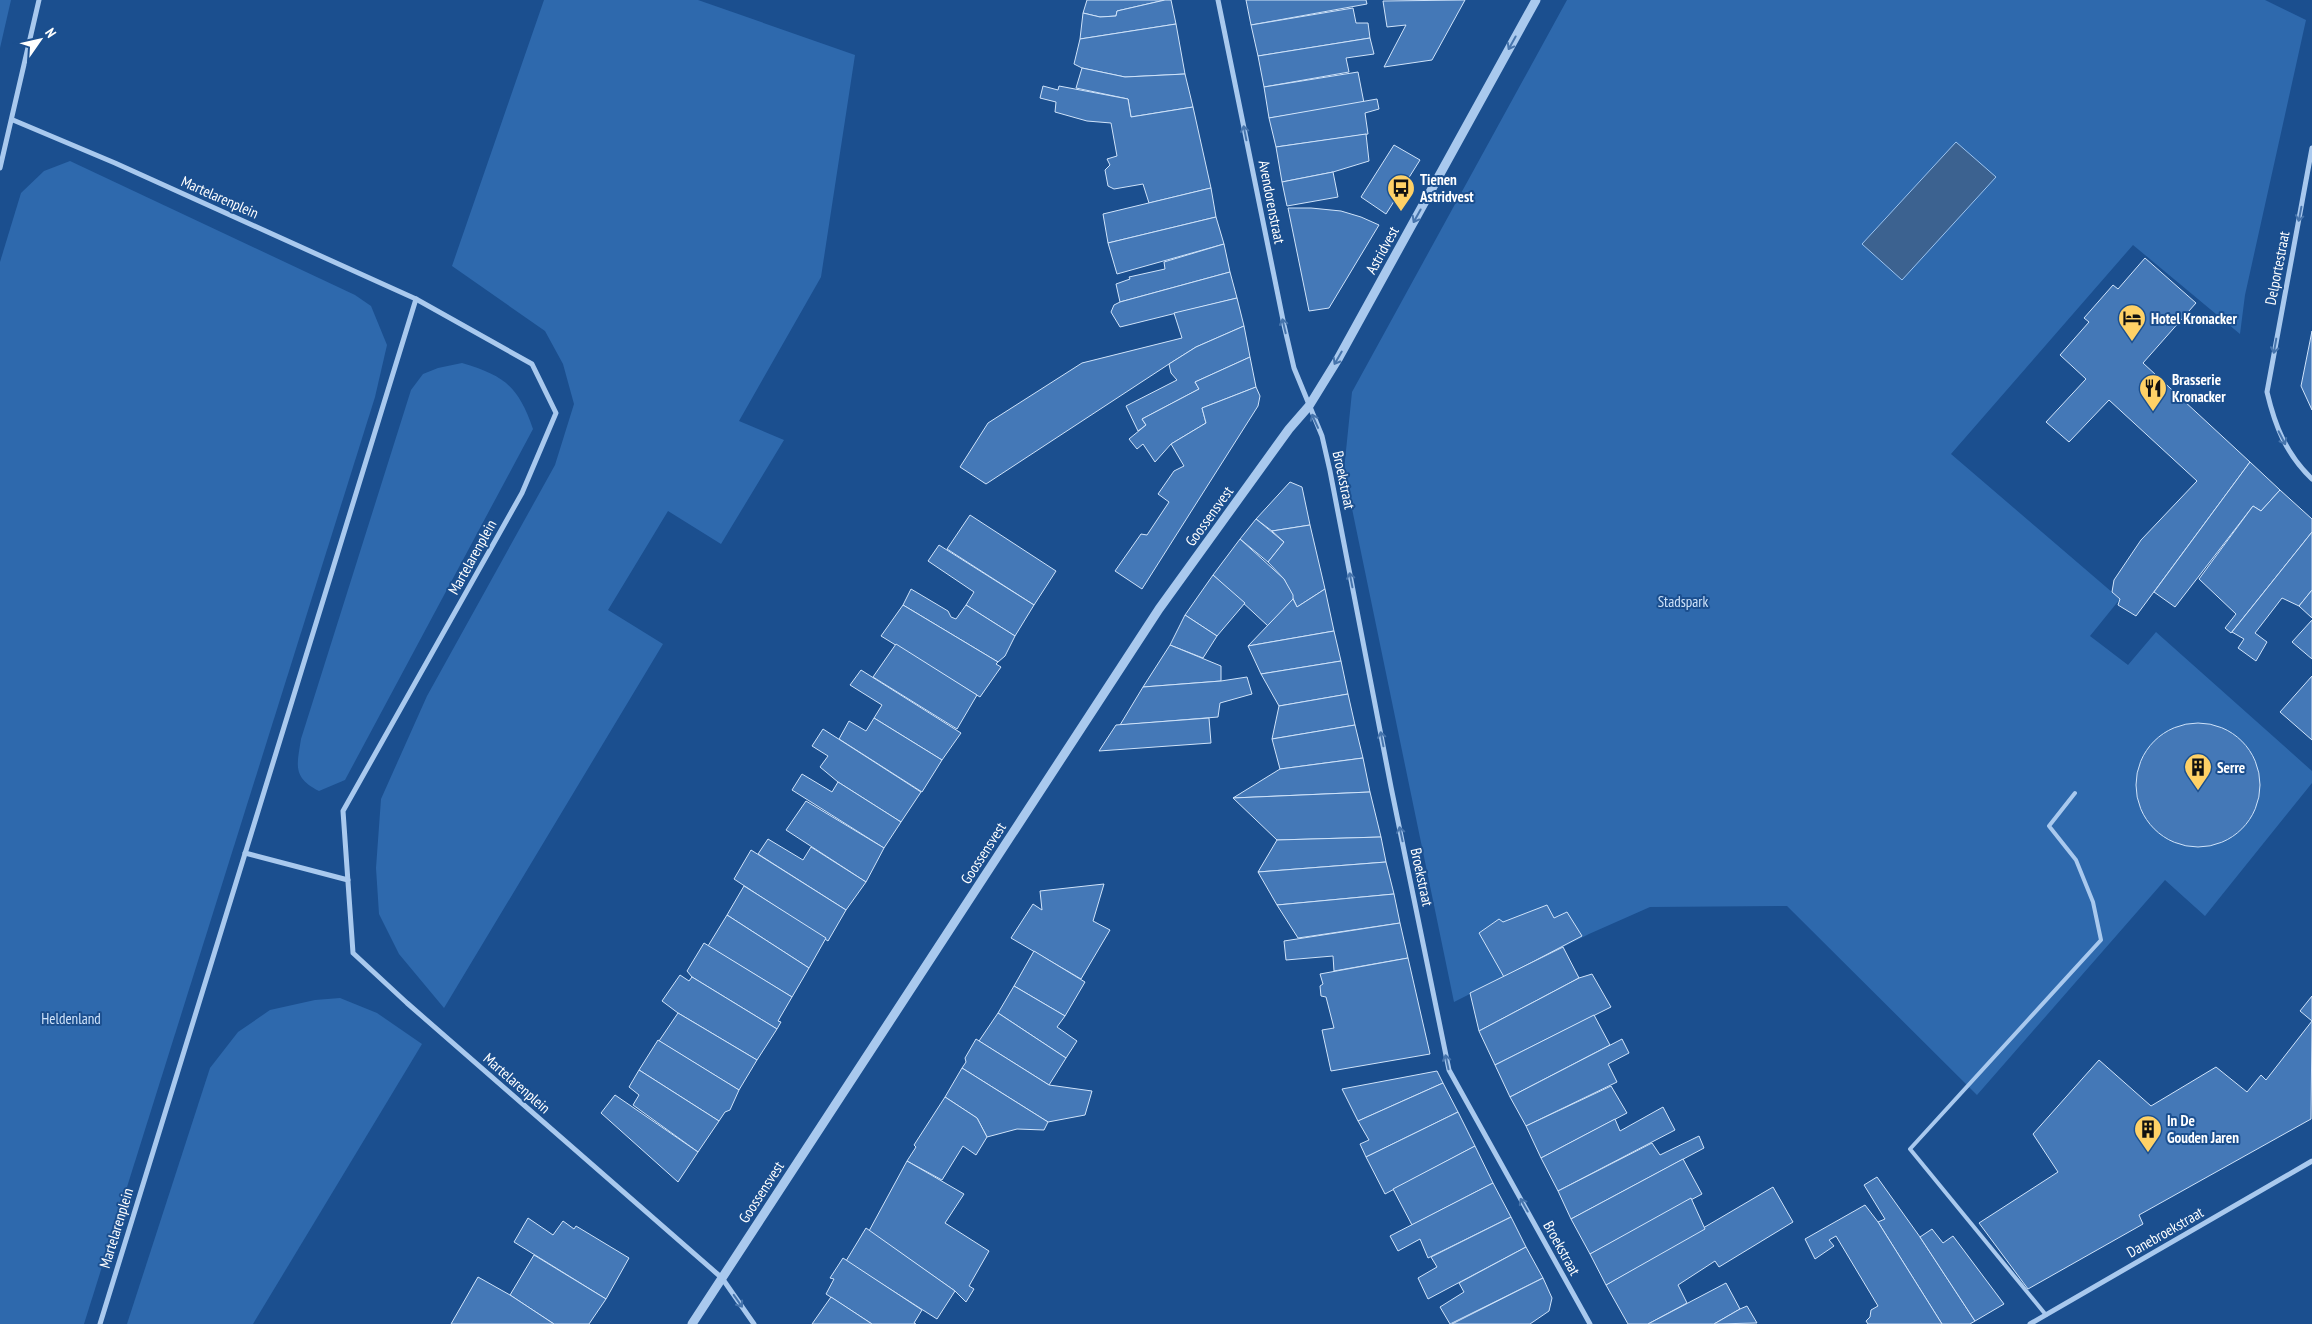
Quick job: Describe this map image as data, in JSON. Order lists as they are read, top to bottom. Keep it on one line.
{"streets":{"street":["Martelarenplein","Avendorenstraat","Astridvest","Delportestraat","Broekstraat","Goossensvest","Danebroekstraat"]},"crossings":[["Martelarenplein","Goossensvest"],["Avendorenstraat","Astridvest"],["Avendorenstraat","Broekstraat"],["Avendorenstraat","Goossensvest"],["Astridvest","Broekstraat"],["Astridvest","Goossensvest"],["Broekstraat","Goossensvest"]],"one_way":["Avendorenstraat","Astridvest","Delportestraat","Broekstraat"],"parks":["Stadspark","Heldenland"],"places":{"bus stop":["Tienen Astridvest"],"hotel":["Hotel Kronacker"],"restaurant":["Brasserie Kronacker"],"building":["Serre","In De Gouden Jaren"]},"north":"top right"}
